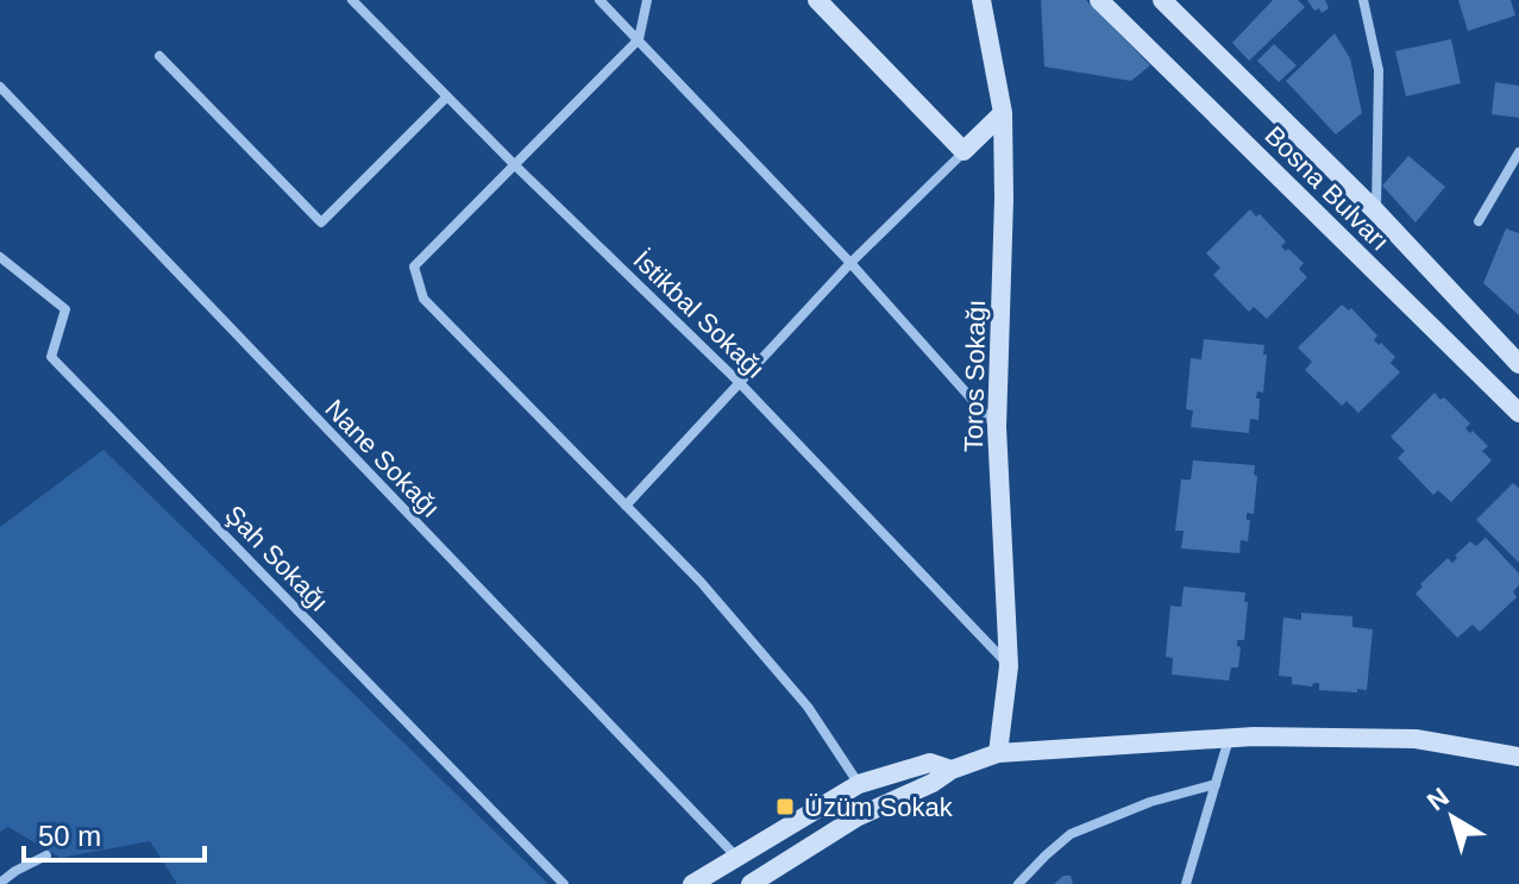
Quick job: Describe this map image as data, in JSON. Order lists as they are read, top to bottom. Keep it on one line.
{"streets":{"main road":["Bosna Bulvarı","Toros Sokağı"],"street":["İstikbal Sokağı","Nane Sokağı","Şah Sokağı"]},"crossings":[["İstikbal Sokağı","Toros Sokağı"]],"places":{"transit":["Üzüm Sokak"]},"scale_bar":"50 m","north":"top left"}
